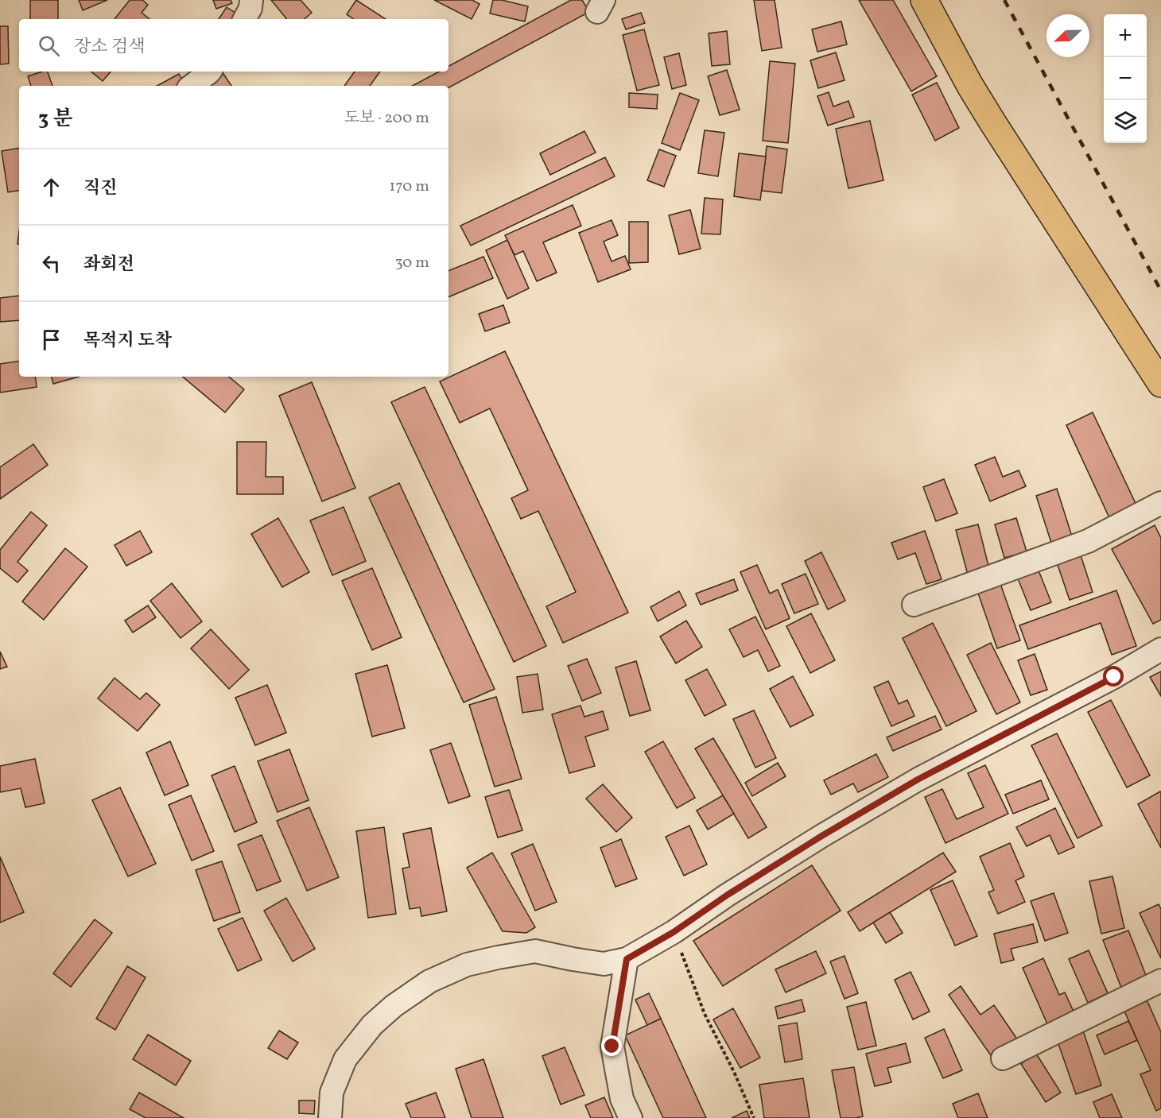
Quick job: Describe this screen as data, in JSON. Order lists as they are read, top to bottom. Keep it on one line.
{"north":"bottom left","page":{"map_buttons":["+","−"],"search":"장소 검색","heading":["3 분","도보 · 200 m"],"list":[["직진","170 m"],["좌회전","30 m"],"목적지 도착"]}}
